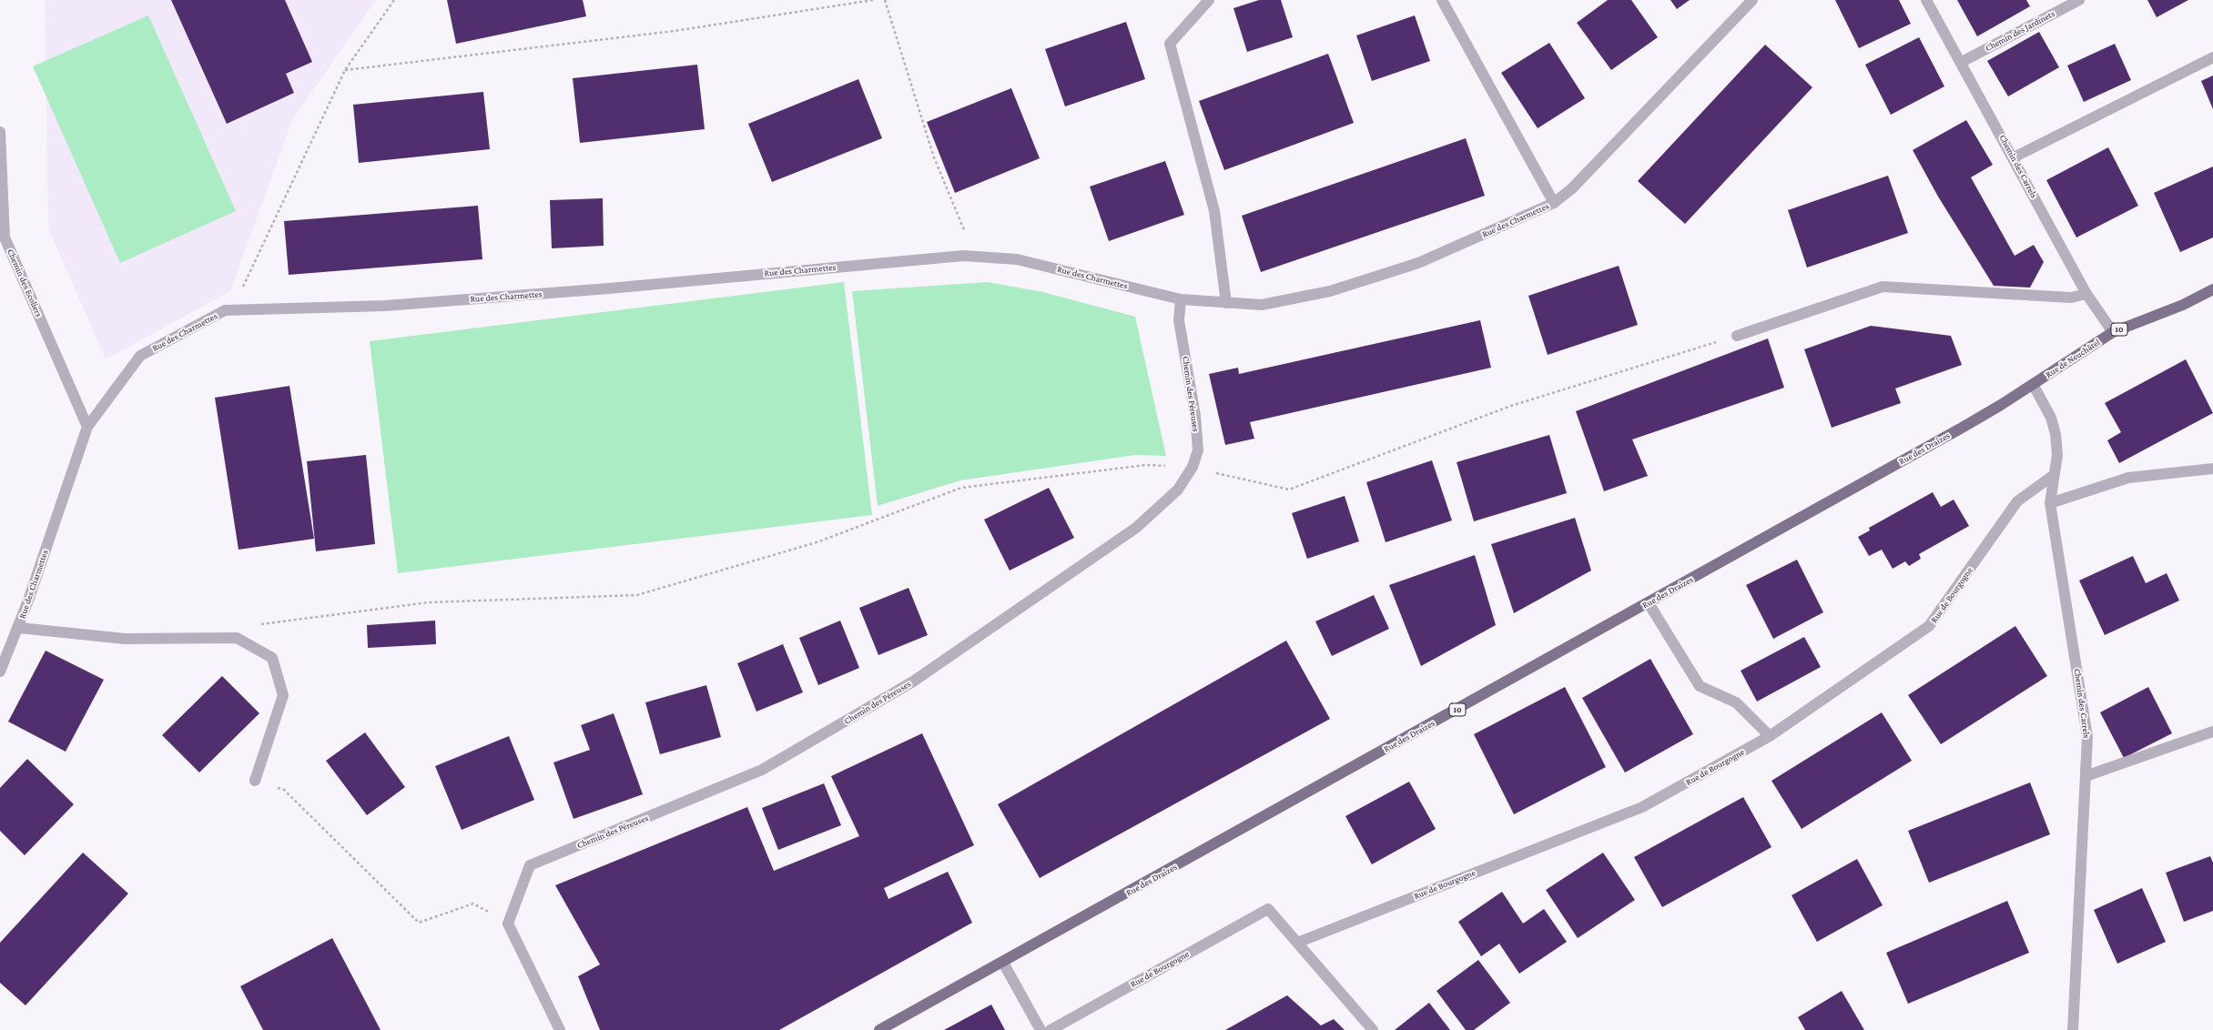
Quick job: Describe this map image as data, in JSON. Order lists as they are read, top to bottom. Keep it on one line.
{"streets":{"main road":["10","Rue de Neuchâtel","Rue des Draizes"],"street":["Chemin des Jardinets","Chemin des Carrels","Rue des Charmettes","Chemin des Ecoliers","Chemin des Péreuses","Rue de Bourgogne"]},"crossings":[["Chemin des Jardinets","Chemin des Carrels"],["Chemin des Carrels","Rue de Neuchâtel"],["Chemin des Carrels","Rue des Draizes"],["Chemin des Carrels","Rue de Bourgogne"],["Rue des Charmettes","Chemin des Ecoliers"],["Rue des Charmettes","Chemin des Péreuses"],["Rue de Neuchâtel","Rue des Draizes"]]}
